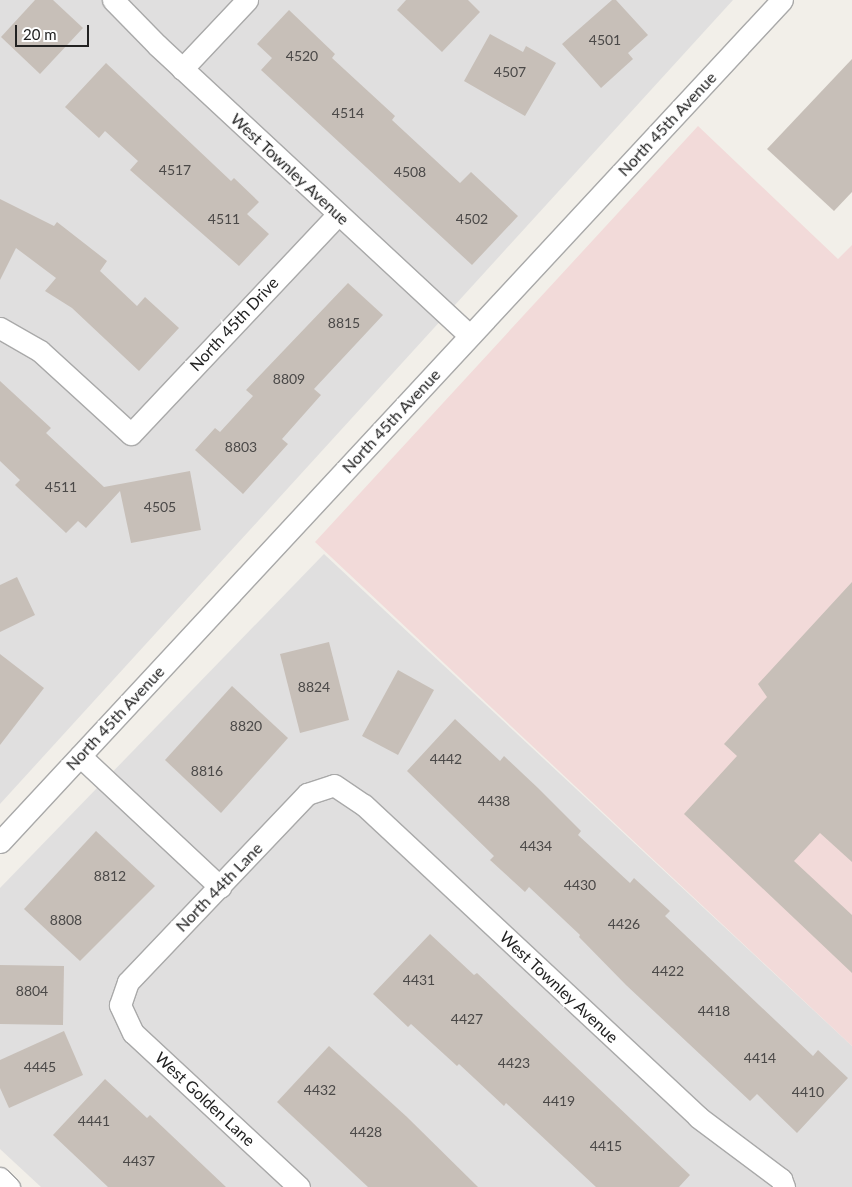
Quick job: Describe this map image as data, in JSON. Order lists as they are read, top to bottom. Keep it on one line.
{"streets":{"street":["North 45th Avenue","West Townley Avenue","North 45th Drive","North 44th Lane","West Golden Lane"]},"crossings":[["North 45th Avenue","West Townley Avenue"],["West Townley Avenue","North 45th Drive"],["West Townley Avenue","North 44th Lane"],["North 44th Lane","West Golden Lane"]],"house_numbers":["4501","4520","4507","4514","4517","4508","4511","4502","8815","8809","8803","4511","4505","8824","8820","4442","8816","4438","4434","8812","4430","8808","4426","4422","4431","8804","4418","4427","4414","4423","4445","4432","4410","4419","4441","4428","4415","4437"],"scale_bar":"20 m"}
